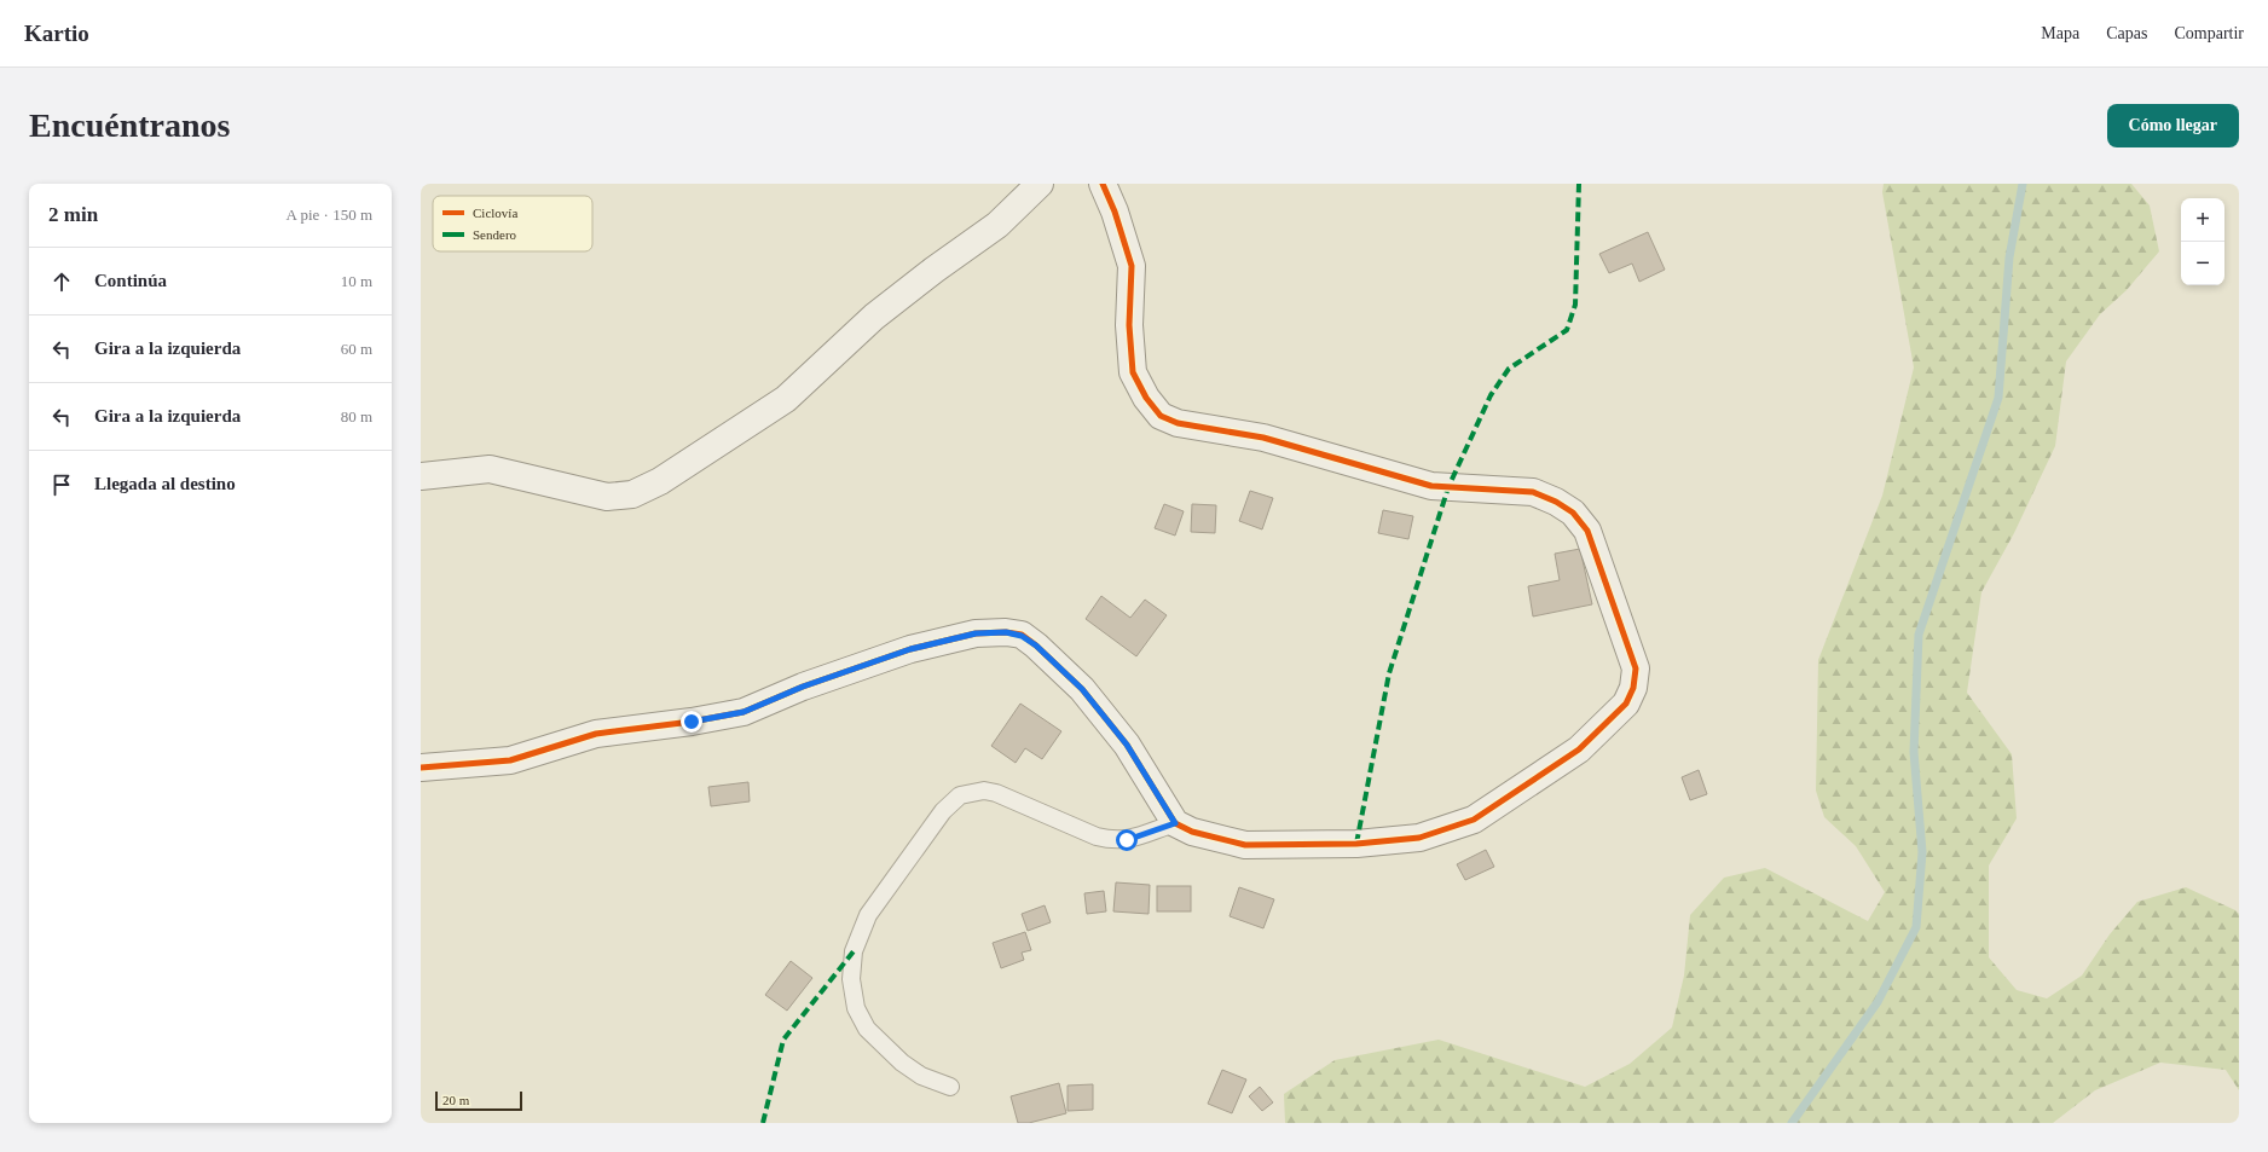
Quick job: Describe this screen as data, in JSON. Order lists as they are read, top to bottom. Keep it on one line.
{"legend":["Ciclovía","Sendero"],"scale_bar":"20 m","page":{"header":"Kartio","nav":["Mapa","Capas","Compartir"],"buttons":"Cómo llegar","title":"Encuéntranos","heading":["2 min","A pie · 150 m"],"map_buttons":["+","−"],"list":[["Continúa","10 m"],["Gira a la izquierda","60 m"],["Gira a la izquierda","80 m"],"Llegada al destino"],"scale":"20 m"}}
